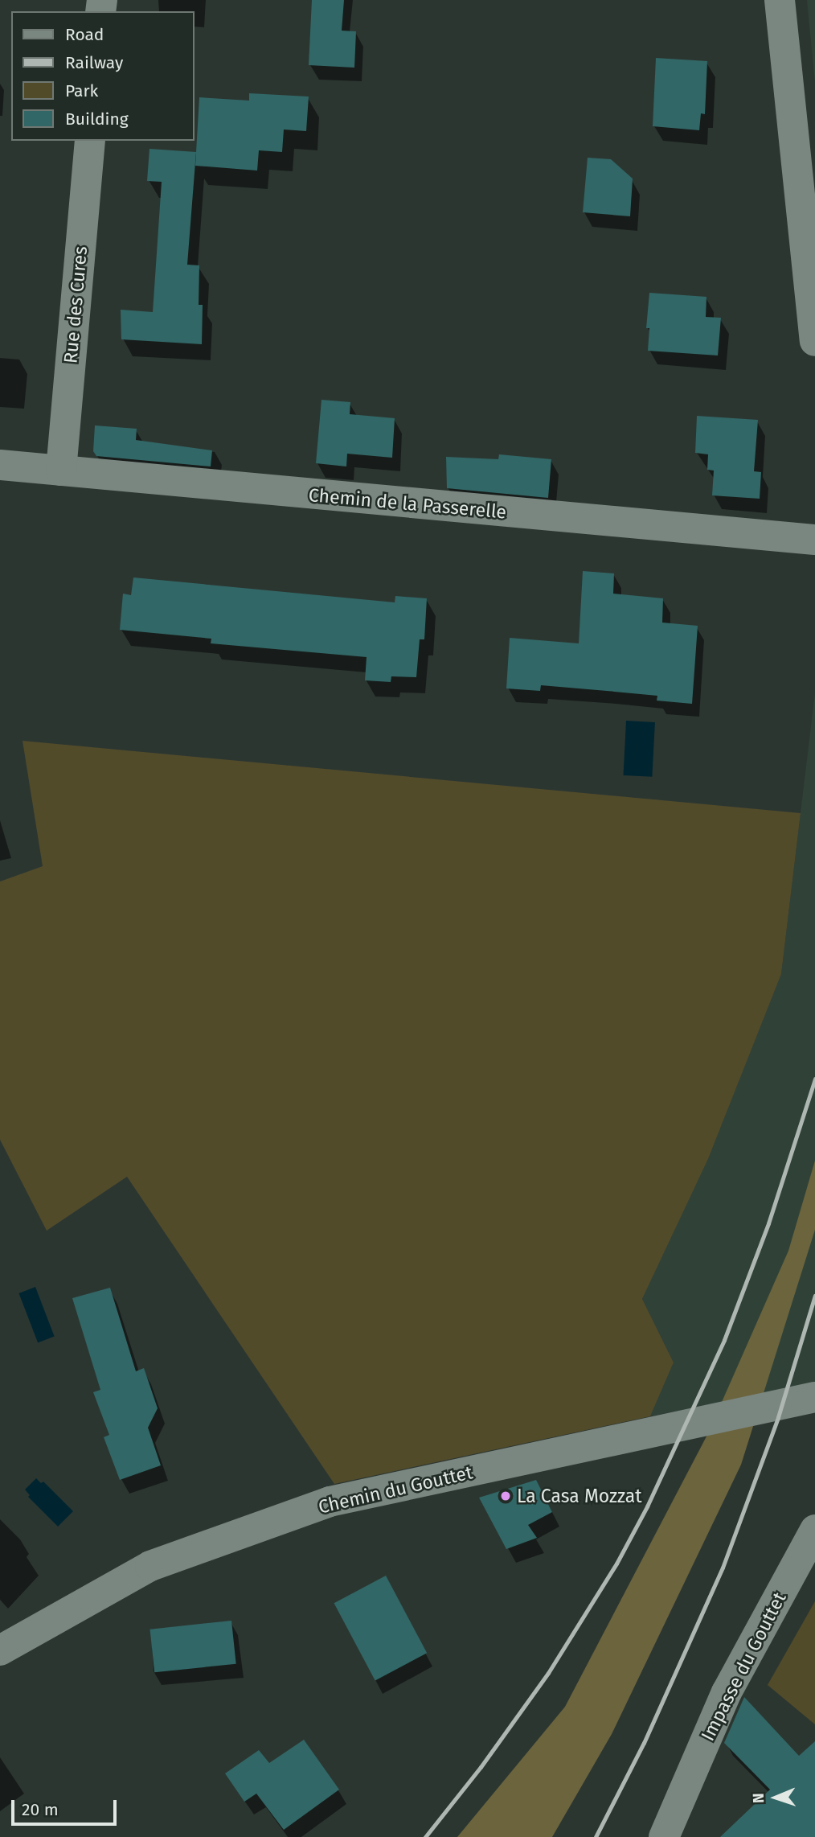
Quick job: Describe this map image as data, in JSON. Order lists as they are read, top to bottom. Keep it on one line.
{"streets":{"street":["Rue des Cures","Chemin de la Passerelle","Chemin du Gouttet","Impasse du Gouttet"]},"crossings":[["Rue des Cures","Chemin de la Passerelle"]],"places":["La Casa Mozzat"],"legend":["Road","Railway","Park","Building"],"scale_bar":"20 m","north":"left"}
